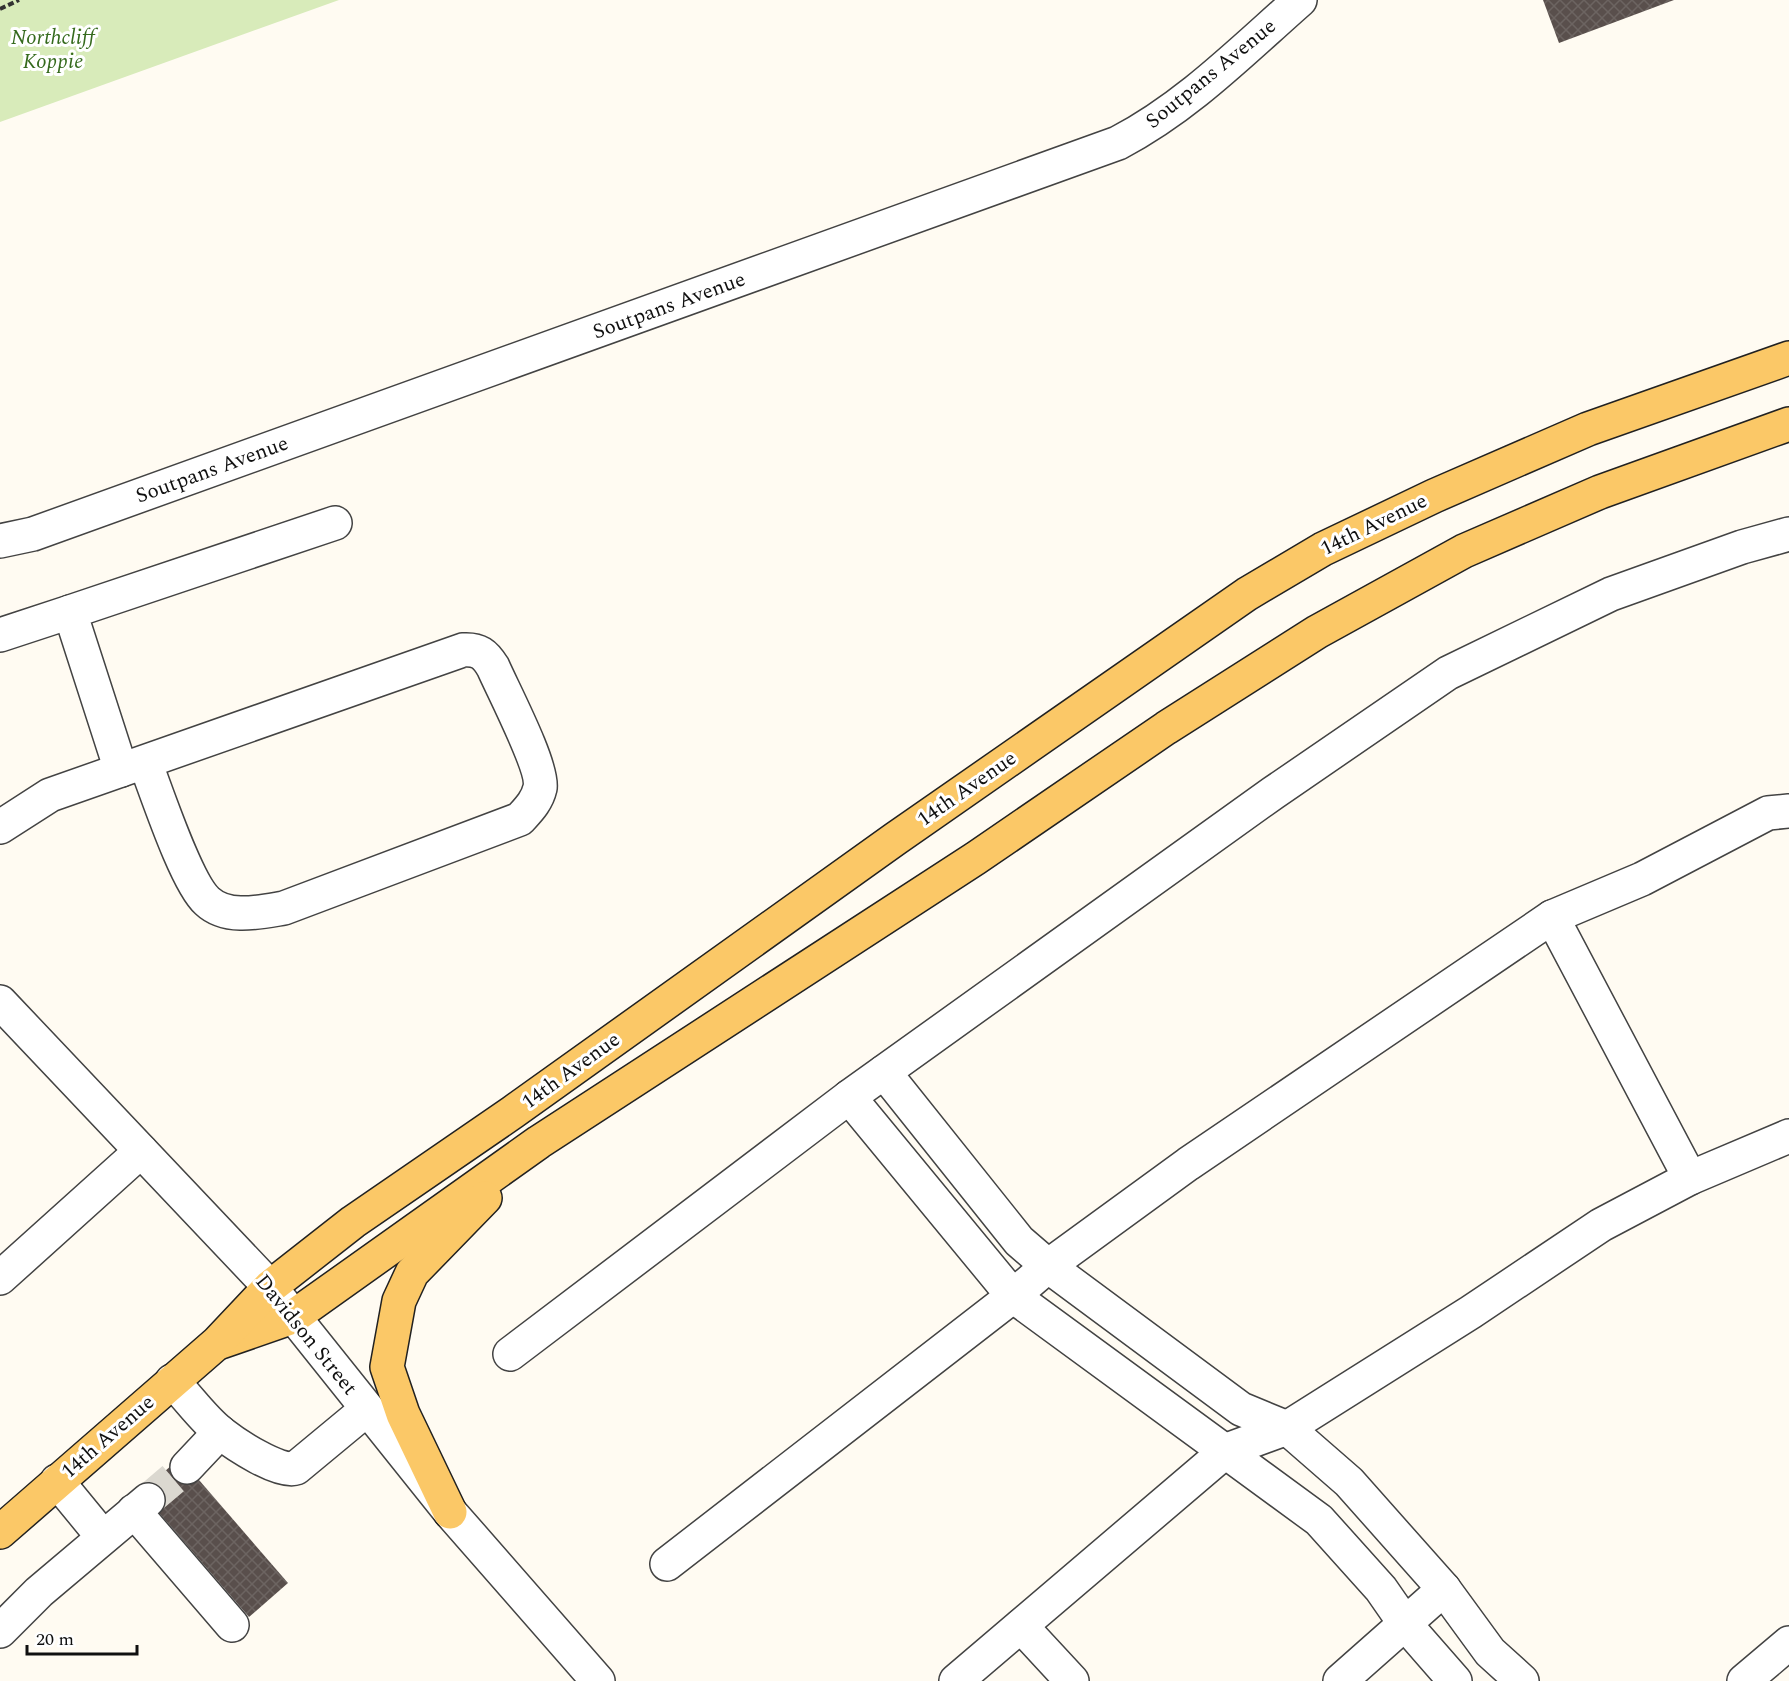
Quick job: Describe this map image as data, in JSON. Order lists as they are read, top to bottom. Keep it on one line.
{"streets":{"main road":["14th Avenue"],"street":["Soutpans Avenue","Davidson Street"]},"crossings":[["14th Avenue","Davidson Street"]],"parks":["Northcliff Koppie"],"scale_bar":"20 m"}
